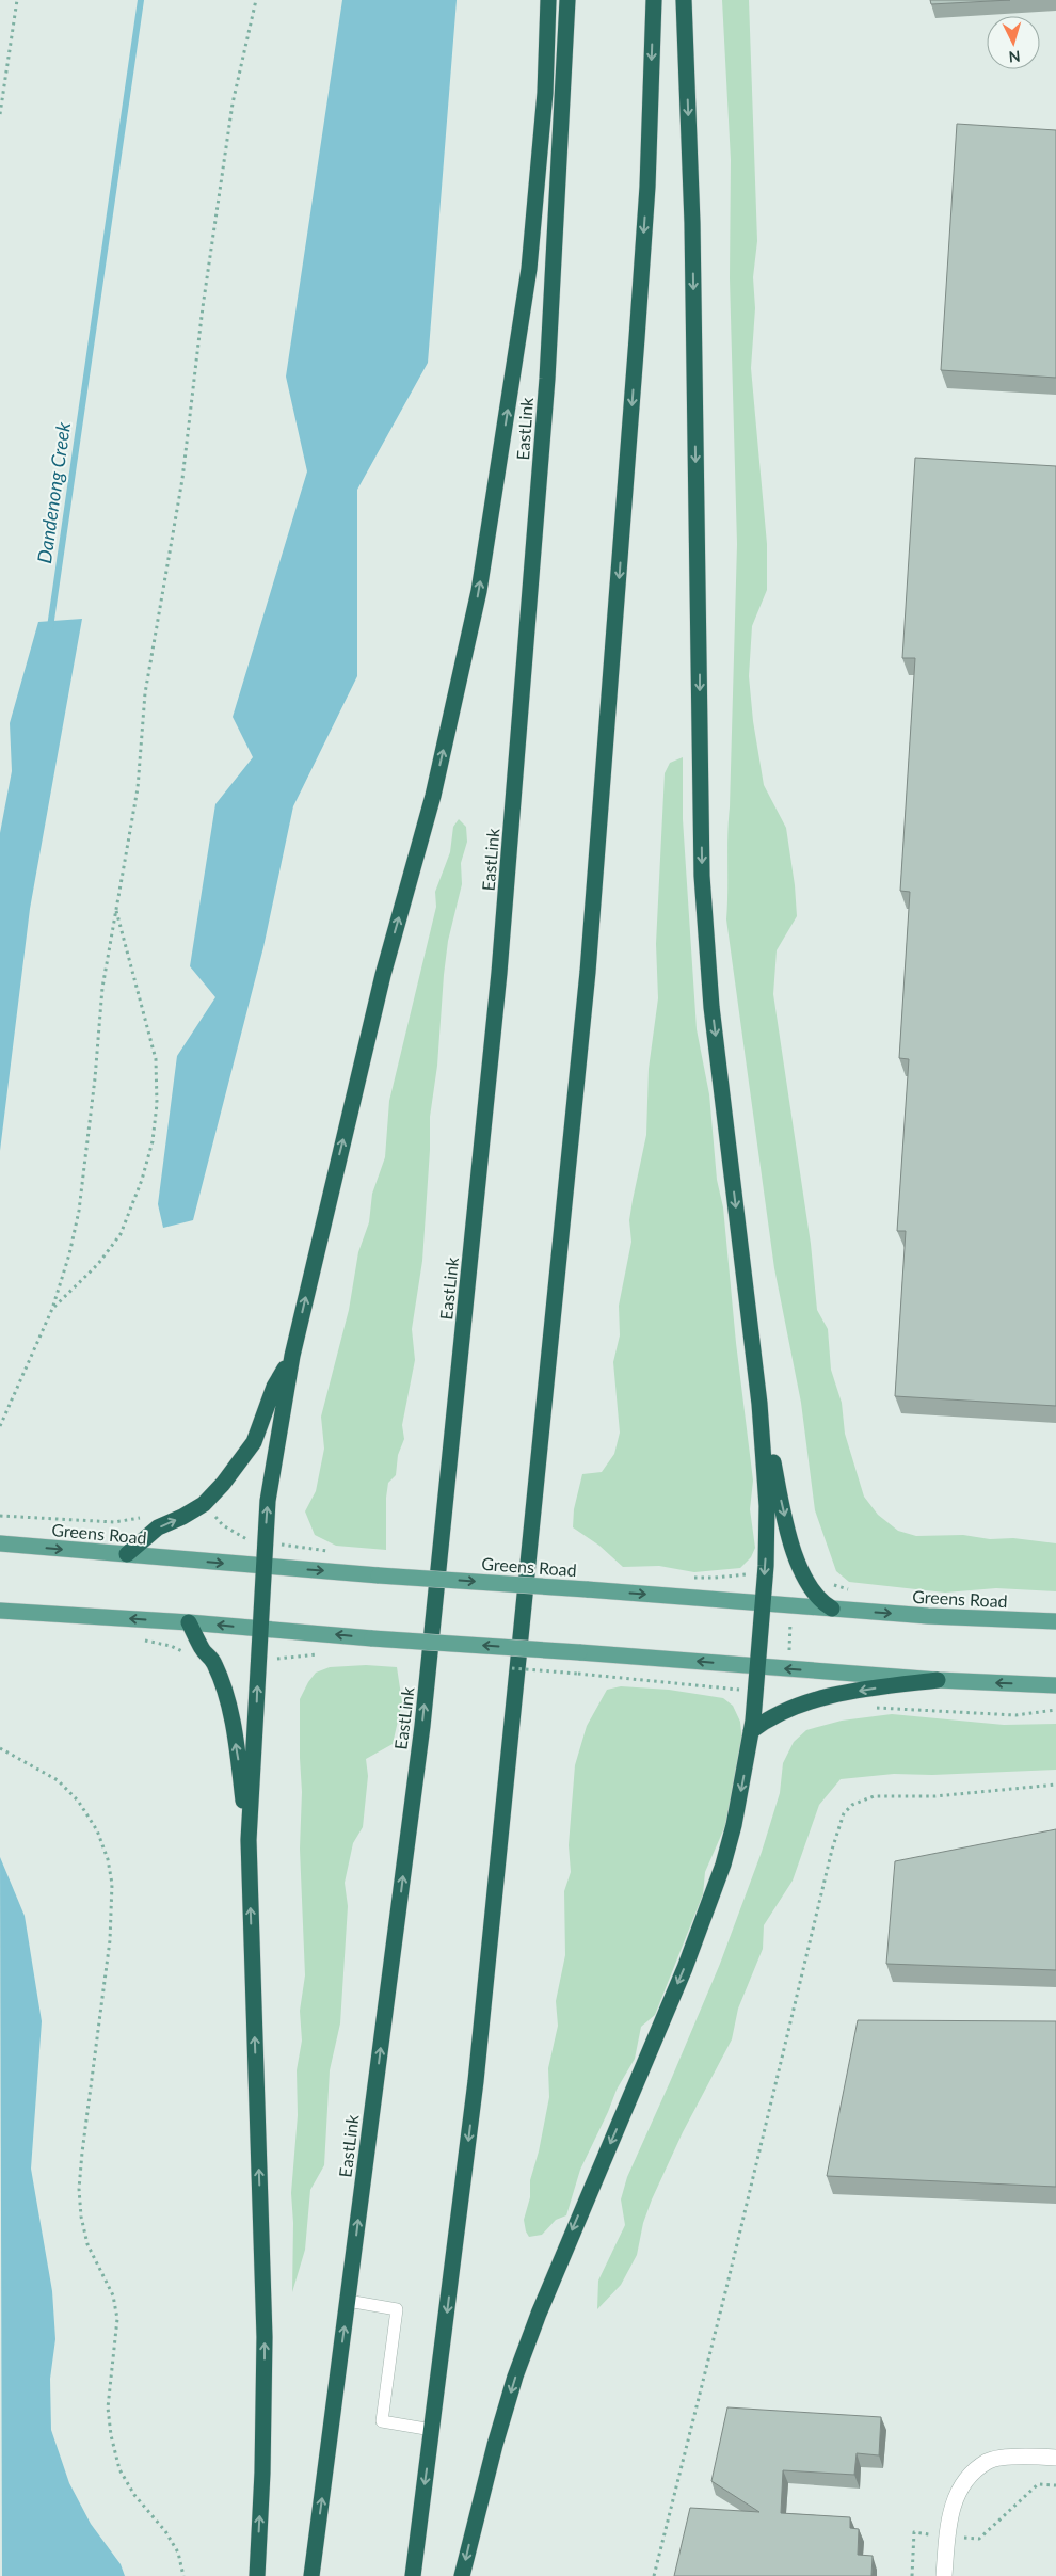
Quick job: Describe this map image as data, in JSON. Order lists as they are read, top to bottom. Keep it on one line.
{"streets":{"highway":["EastLink"],"main road":["Greens Road"]},"water":["Dandenong Creek"],"north":"bottom"}
